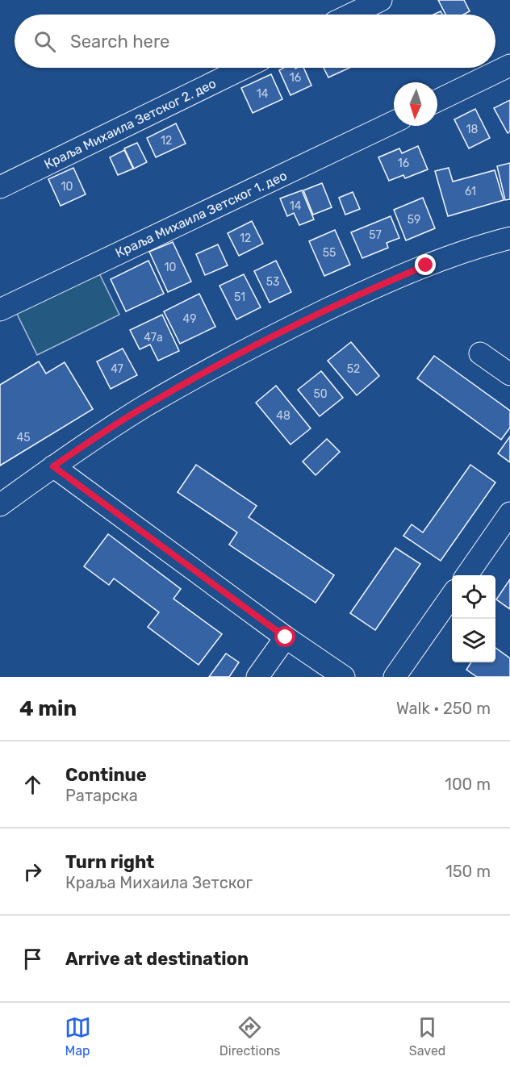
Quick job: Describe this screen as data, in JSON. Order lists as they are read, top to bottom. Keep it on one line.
{"streets":{"street":["Краља Михаила Зетског 2. део","Краља Михаила Зетског 1. део"]},"house_numbers":["16","14","18","12","16","10","61","14","59","57","12","55","10","53","51","49","47a","47","52","50","48","45"],"north":"bottom","page":{"search":"Search here","heading":["4 min","Walk · 250 m"],"list":[["Continue","Ратарска","100 m"],["Turn right","Краља Михаила Зетског","150 m"],"Arrive at destination"],"nav":["Map","Directions","Saved"]}}
